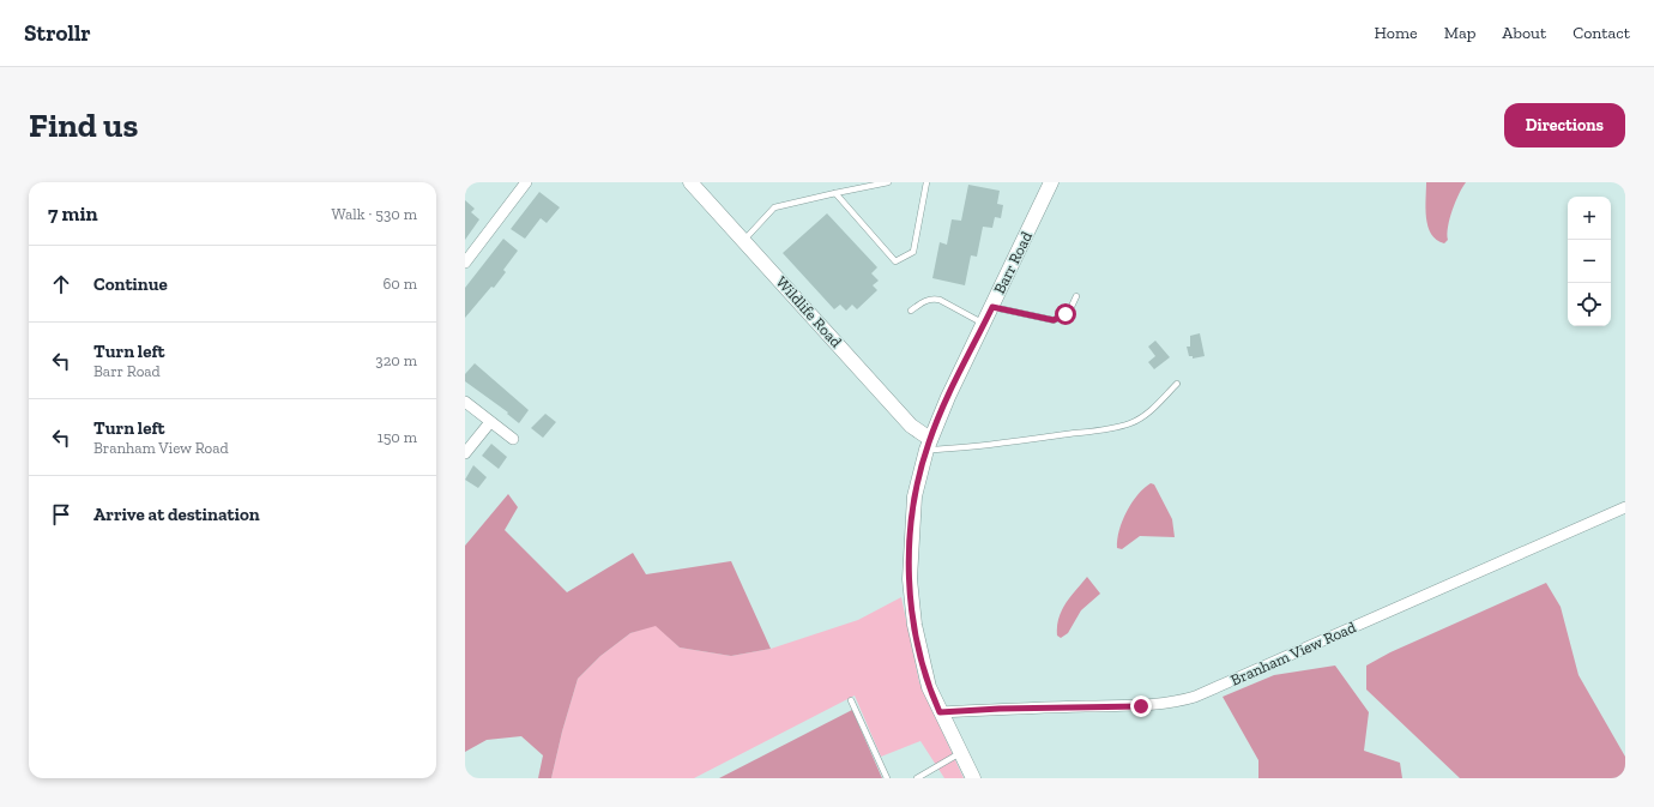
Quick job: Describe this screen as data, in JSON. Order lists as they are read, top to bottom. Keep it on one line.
{"streets":{"street":["Barr Road","Wildlife Road","Branham View Road"]},"crossings":[["Barr Road","Wildlife Road"],["Barr Road","Branham View Road"]],"page":{"header":"Strollr","nav":["Home","Map","About","Contact"],"buttons":"Directions","title":"Find us","heading":["7 min","Walk · 530 m"],"map_buttons":["+","−"],"list":[["Continue","60 m"],["Turn left","Barr Road","320 m"],["Turn left","Branham View Road","150 m"],"Arrive at destination"]}}
